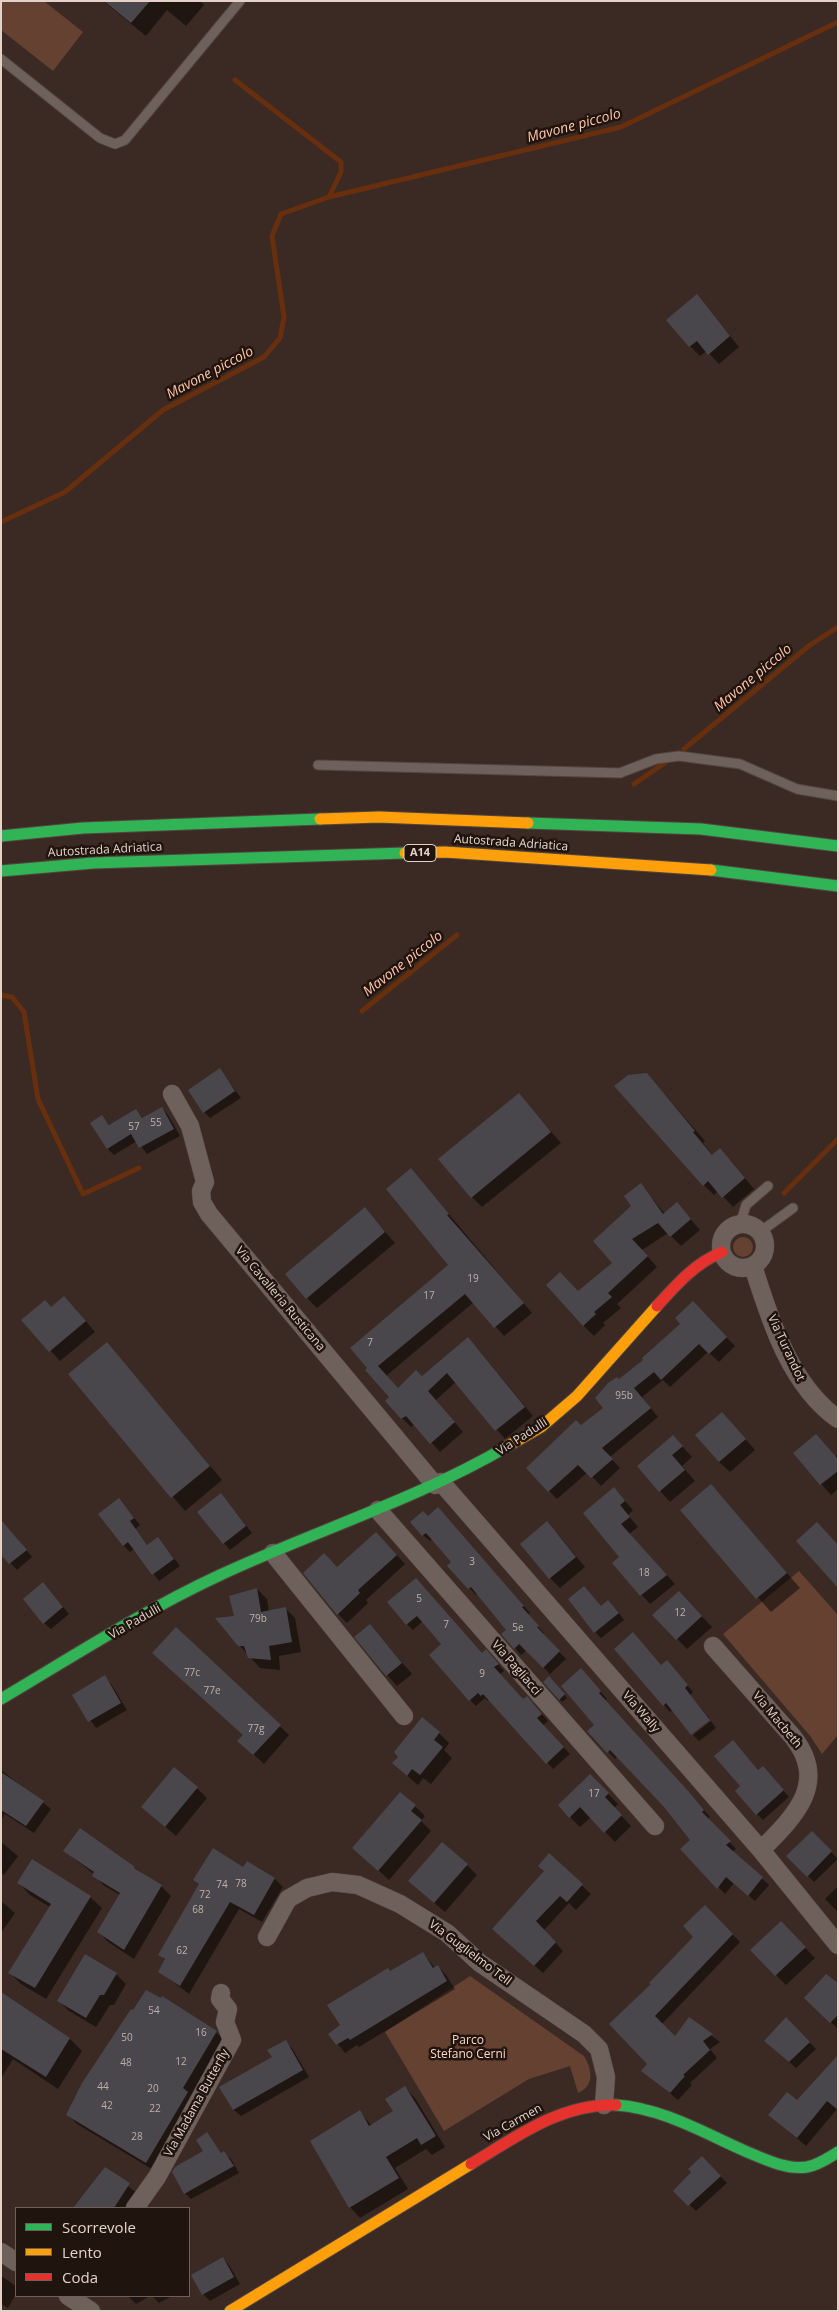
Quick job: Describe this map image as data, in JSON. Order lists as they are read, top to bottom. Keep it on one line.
{"streets":{"main road":["Autostrada Adriatica","A14","Via Padulli","Via Carmen"],"street":["Via Cavalleria Rusticana","Via Turandot","Via Pagliacci","Via Wally","Via Macbeth","Via Guglielmo Tell","Via Madama Butterfly"]},"crossings":[["Via Cavalleria Rusticana","Via Padulli"],["Via Cavalleria Rusticana","Via Wally"],["Via Turandot","Via Padulli"],["Via Padulli","Via Pagliacci"],["Via Padulli","Via Wally"],["Via Wally","Via Macbeth"],["Via Guglielmo Tell","Via Carmen"]],"water":["Mavone piccolo"],"parks":["Parco Stefano Cerni"],"house_numbers":["55","57","19","17","7","95b","3","18","5","12","79b","7","5e","77c","9","77e","77g","17","78","74","72","68","62","54","16","50","12","48","44","20","42","22","28"],"legend":["Scorrevole","Lento","Coda"]}
